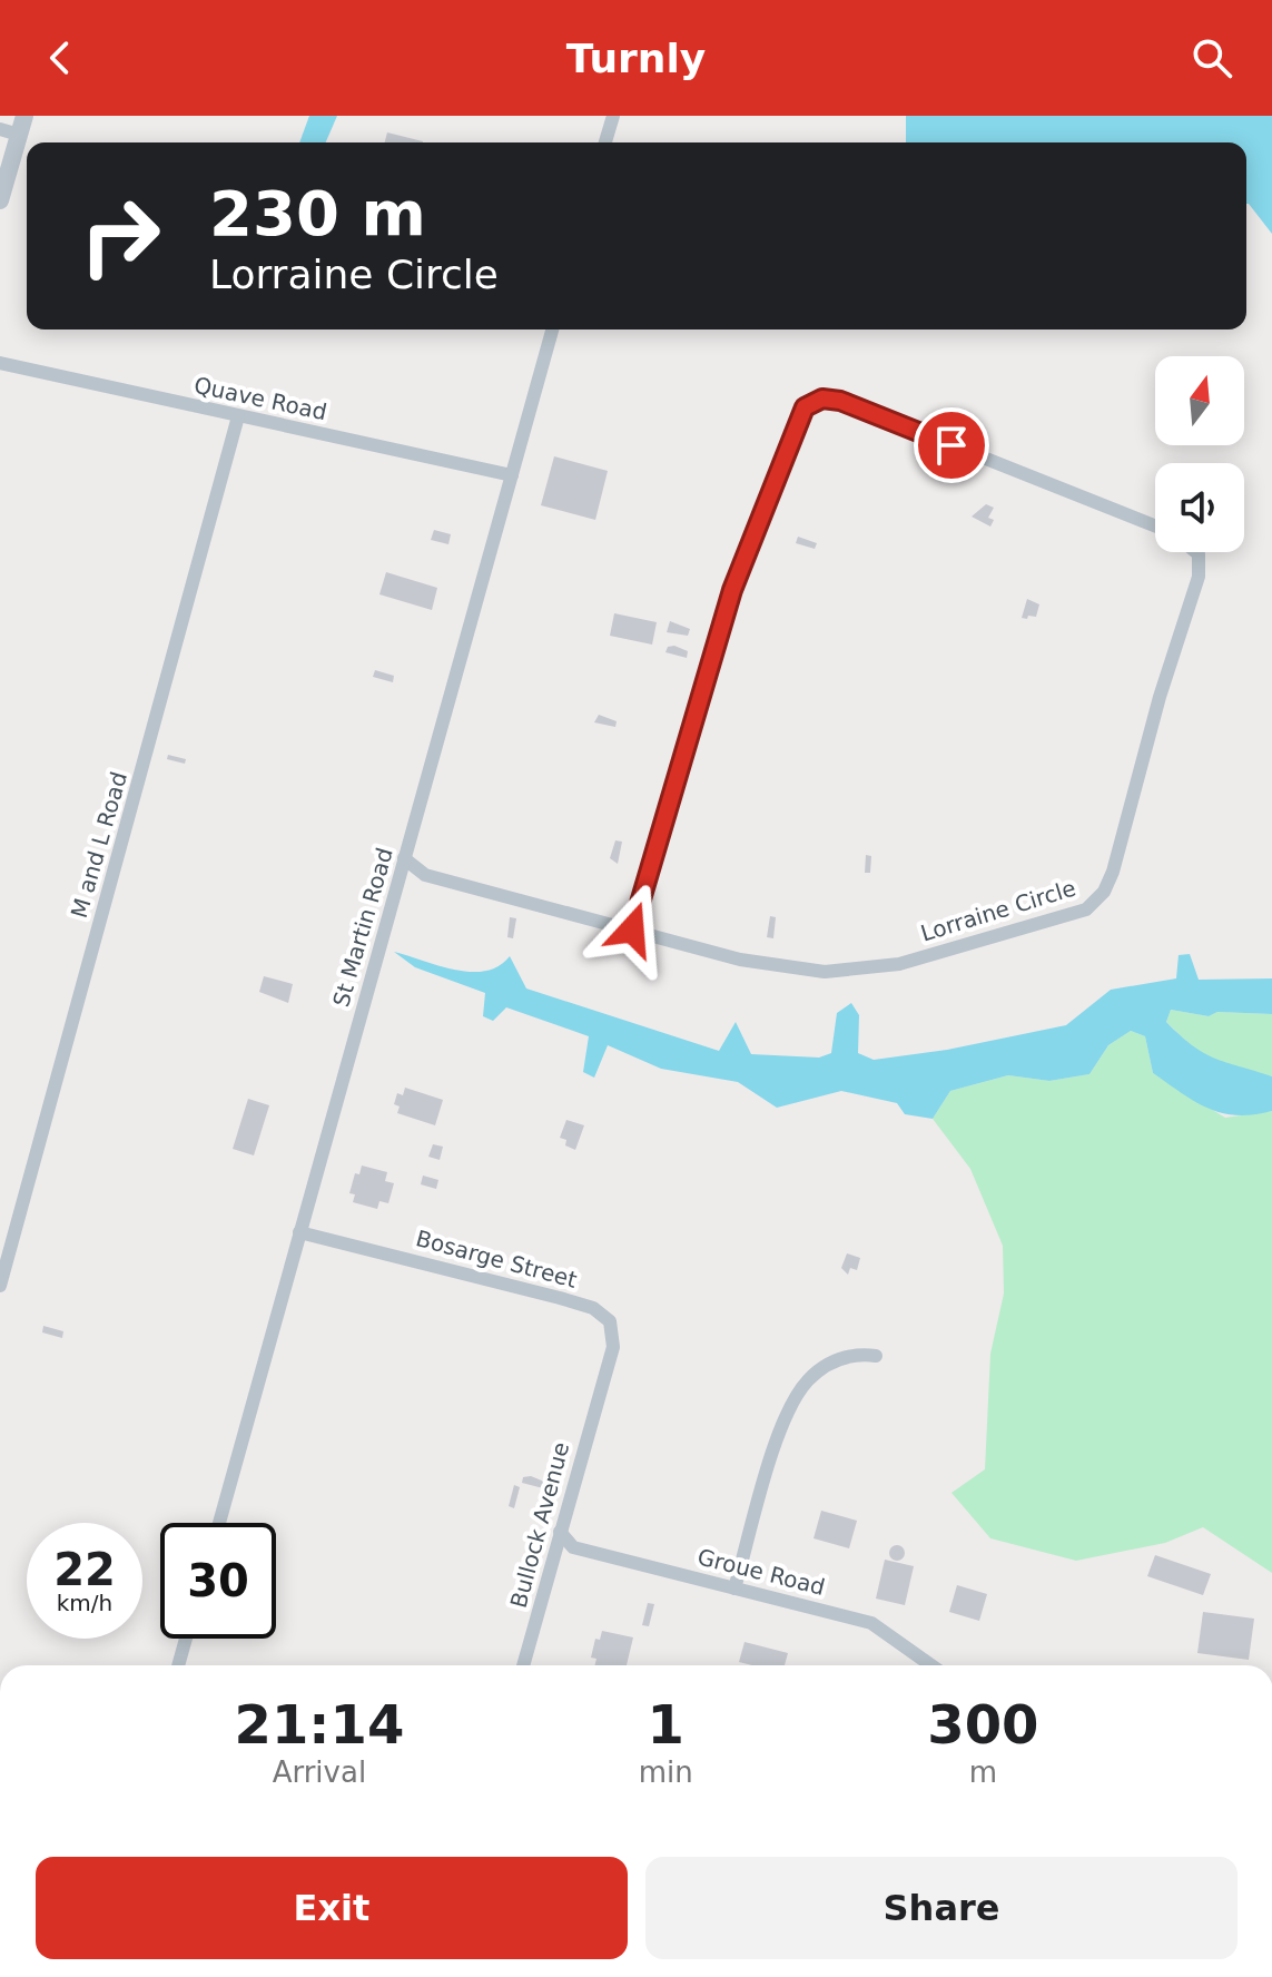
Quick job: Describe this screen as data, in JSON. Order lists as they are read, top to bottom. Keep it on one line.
{"streets":{"street":["Quave Road","M and L Road","Lorraine Circle","St Martin Road","Bosarge Street","Bullock Avenue","Groue Road"]},"crossings":[["Quave Road","M and L Road"],["Quave Road","St Martin Road"],["Lorraine Circle","St Martin Road"],["St Martin Road","Bosarge Street"],["Bosarge Street","Bullock Avenue"],["Bullock Avenue","Groue Road"]],"north":"top","page":{"header":"Turnly","turn":["230 m","Lorraine Circle"],"speed":"22 km/h","limit":"30","eta":["21:14","Arrival","1","min","300","m"],"buttons":["Exit","Share"]}}
